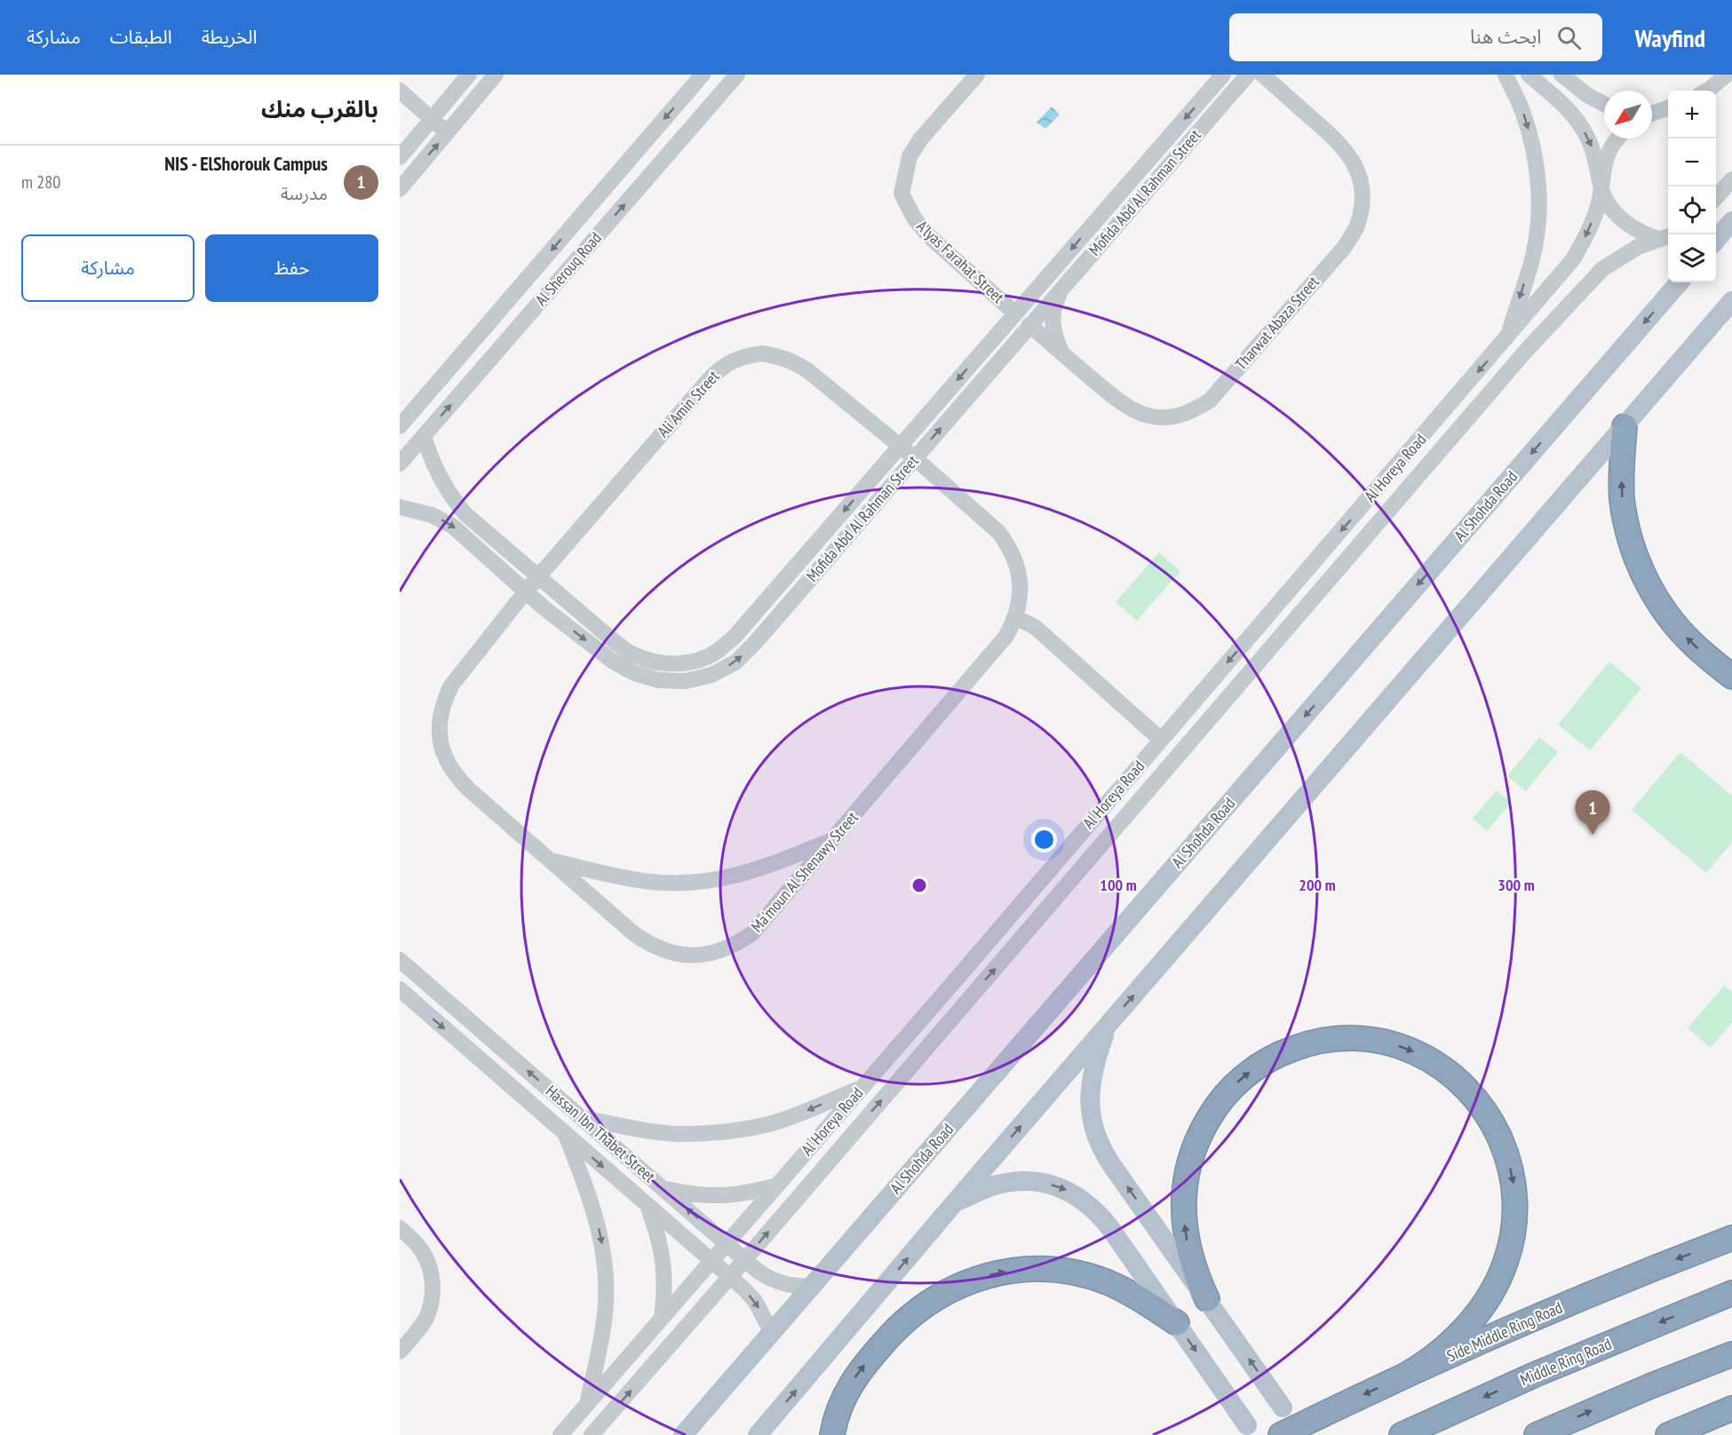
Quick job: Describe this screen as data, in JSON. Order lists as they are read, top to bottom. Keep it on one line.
{"streets":{"highway":["Side Middle Ring Road","Middle Ring Road"],"main road":["Al Shohda Road"],"street":["Mofida Abd Al Rahman Street","A'lyas Farahat Street","Al Sherouq Road","Tharwat Abaza Street","Ali Amin Street","Al Horeya Road","Ma'moun Al Shenawy Street","Hassan Ibn Thabet Street"]},"crossings":[["Mofida Abd Al Rahman Street","A'lyas Farahat Street"],["Mofida Abd Al Rahman Street","Al Sherouq Road"],["Mofida Abd Al Rahman Street","Tharwat Abaza Street"],["Mofida Abd Al Rahman Street","Ali Amin Street"],["Mofida Abd Al Rahman Street","Ma'moun Al Shenawy Street"],["Ali Amin Street","Ma'moun Al Shenawy Street"],["Al Horeya Road","Hassan Ibn Thabet Street"],["Al Shohda Road","Hassan Ibn Thabet Street"]],"north":"bottom left","page":{"header":"Wayfind","search":"ابحث هنا","nav":["الخريطة","الطبقات","مشاركة"],"heading":"بالقرب منك","map_buttons":["+","−"],"list":[{"mark":"1","name":"NIS - ElShorouk Campus","note":"مدرسة","value":"280 m"}],"buttons":["حفظ","مشاركة"],"pins":"1"},"rings":["100 m","200 m","300 m"]}
